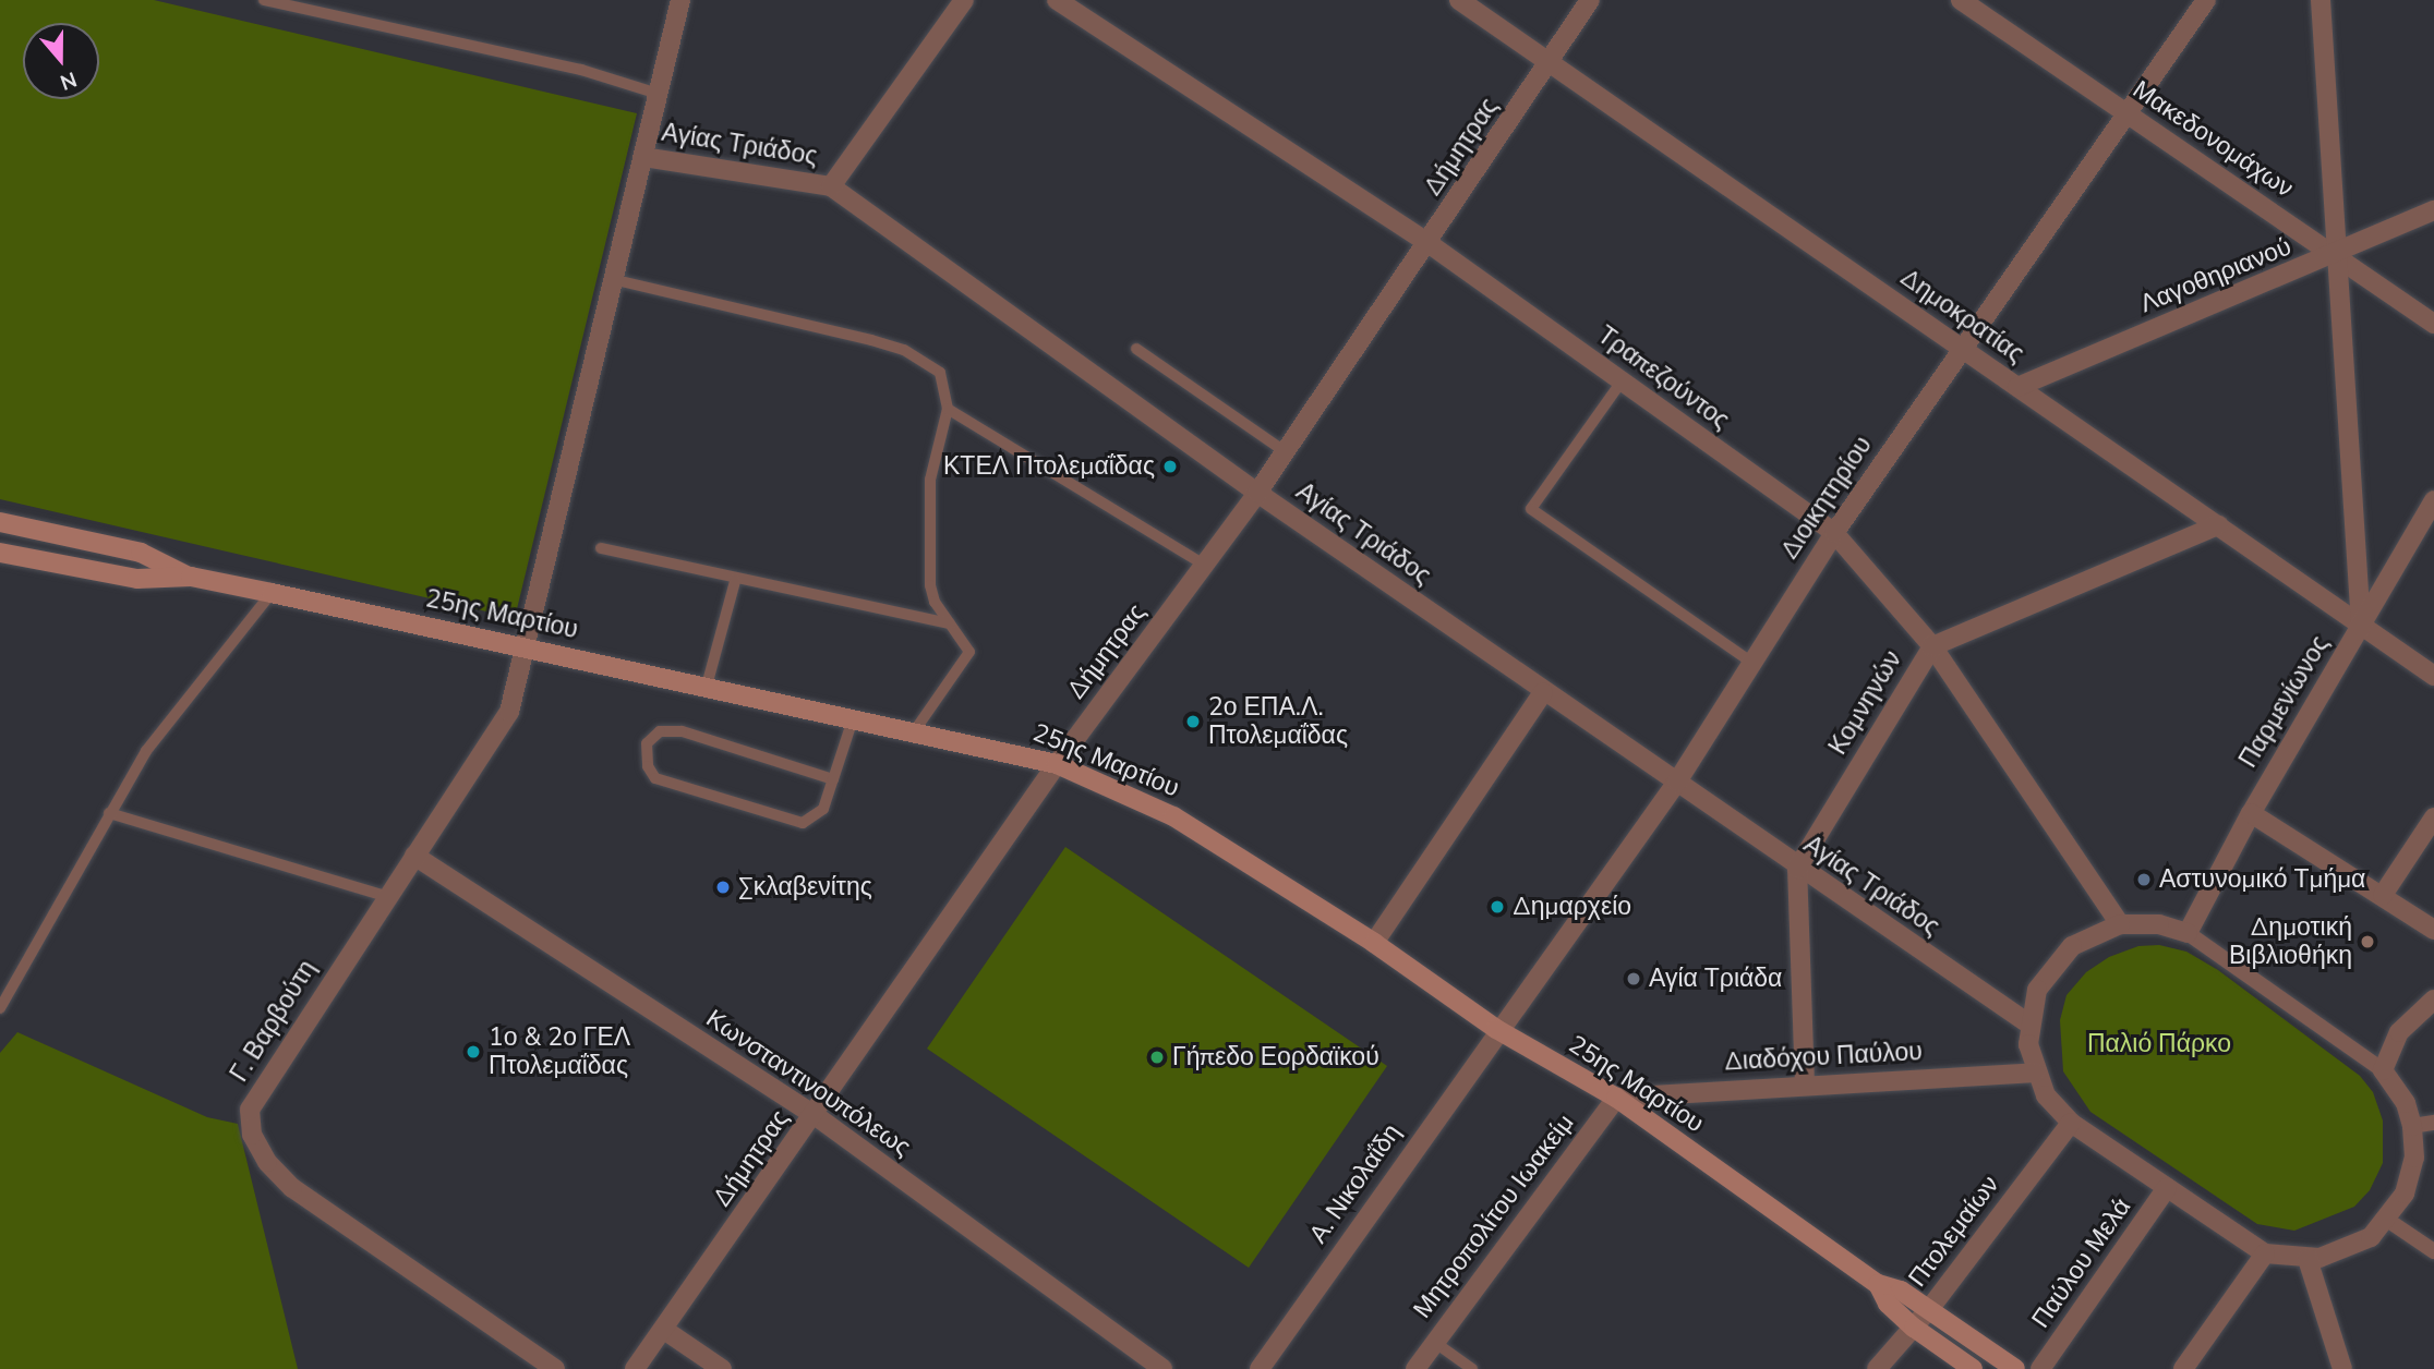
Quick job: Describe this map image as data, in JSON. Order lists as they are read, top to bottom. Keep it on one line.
{"streets":{"main road":["25ης Μαρτίου"],"street":["Μακεδονομάχων","Αγίας Τριάδος","Δήμητρας","Λαγοθηριανού","Δημοκρατίας","Τραπεζούντος","Διοικητηρίου","Παρμενίωνος","Κομνηνών","Γ. Βαρβούτη","Διαδόχου Παύλου","Κωνσταντινουπόλεως","Α. Νικολαΐδη","Μητροπολίτου Ιωακείμ","Πτολεμαίων","Παύλου Μελά"]},"crossings":[["Μακεδονομάχων","Λαγοθηριανού"],["Μακεδονομάχων","Διοικητηρίου"],["Αγίας Τριάδος","Δήμητρας"],["Αγίας Τριάδος","Διοικητηρίου"],["Αγίας Τριάδος","Κομνηνών"],["Αγίας Τριάδος","Γ. Βαρβούτη"],["Δήμητρας","Δημοκρατίας"],["Δήμητρας","Τραπεζούντος"],["Δήμητρας","25ης Μαρτίου"],["Δήμητρας","Κωνσταντινουπόλεως"],["Λαγοθηριανού","Δημοκρατίας"],["Δημοκρατίας","Διοικητηρίου"],["Δημοκρατίας","Παρμενίωνος"],["Δημοκρατίας","Κομνηνών"],["Τραπεζούντος","Διοικητηρίου"],["Τραπεζούντος","Κομνηνών"],["Διοικητηρίου","25ης Μαρτίου"],["Διοικητηρίου","Α. Νικολαΐδη"],["25ης Μαρτίου","Γ. Βαρβούτη"],["25ης Μαρτίου","Διαδόχου Παύλου"],["25ης Μαρτίου","Α. Νικολαΐδη"],["25ης Μαρτίου","Μητροπολίτου Ιωακείμ"],["25ης Μαρτίου","Πτολεμαίων"],["Γ. Βαρβούτη","Κωνσταντινουπόλεως"],["Διαδόχου Παύλου","Μητροπολίτου Ιωακείμ"]],"parks":["Παλιό Πάρκο"],"places":["ΚΤΕΛ Πτολεμαΐδας","2ο ΕΠΑ.Λ. Πτολεμαΐδας","Αστυνομικό Τμήμα","Σκλαβενίτης","Δημαρχείο","Δημοτική Βιβλιοθήκη","Αγία Τριάδα","1ο & 2ο ΓΕΛ Πτολεμαΐδας","Γήπεδο Εορδαϊκού"],"north":"bottom"}
